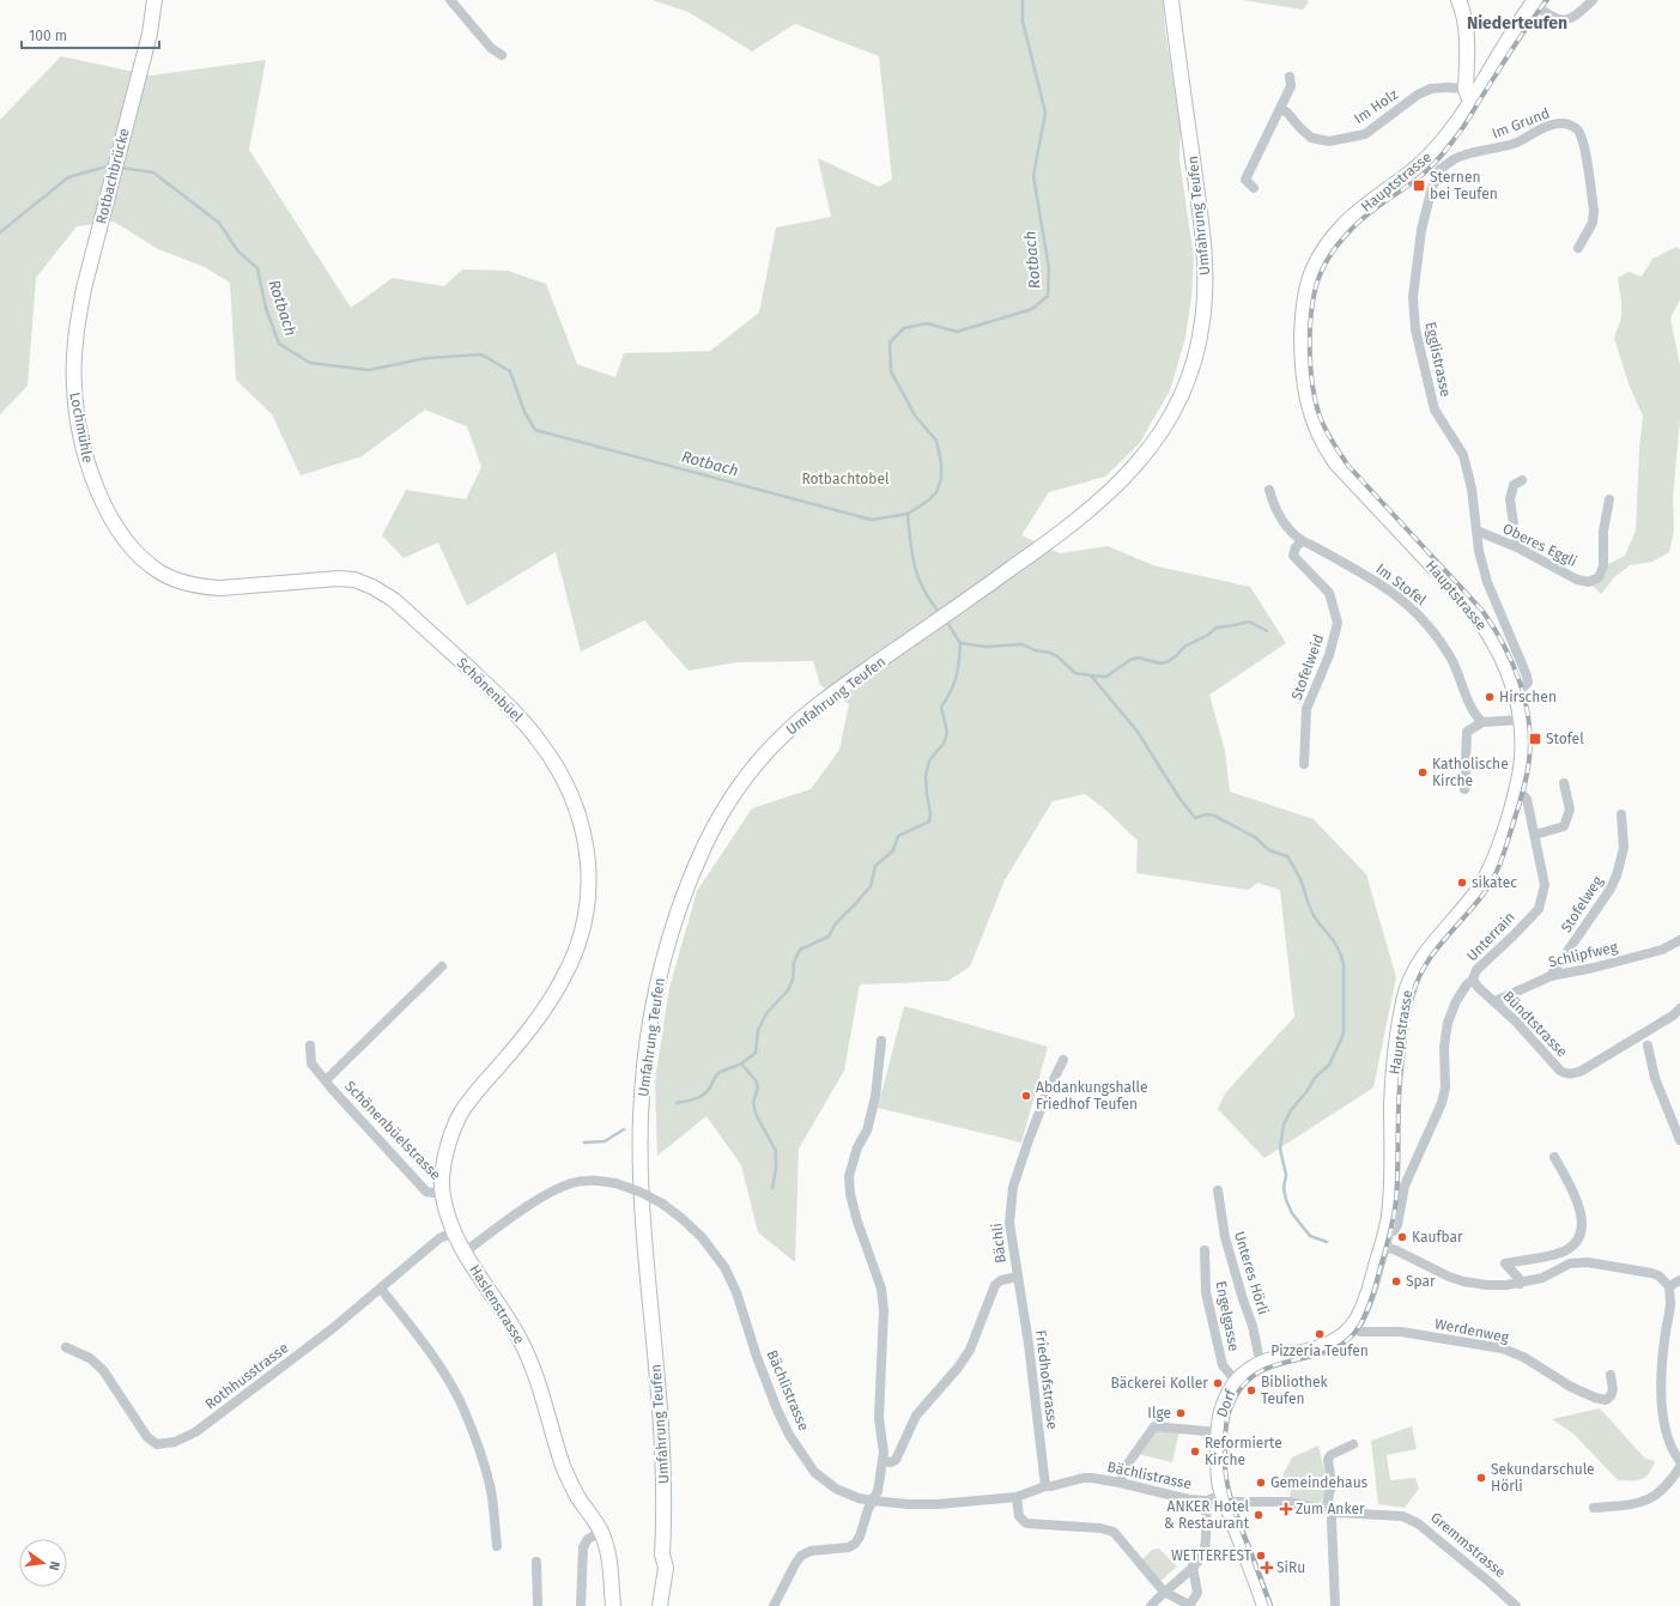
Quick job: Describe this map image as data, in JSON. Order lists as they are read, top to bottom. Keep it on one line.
{"streets":{"street":["Im Holz","Im Grund","Rotbachbrücke","Hauptstrasse","Umfahrung Teufen","Egglistrasse","Lochmühle","Oberes Eggli","Im Stofel","Stofelweid","Schönenbüel","Stofelweg","Unterrain","Schlipfweg","Bündtstrasse","Schönenbüelstrasse","Bächli","Unteres Hörli","Haslenstrasse","Engelgasse","Werdenweg","Rothhusstrasse","Friedhofstrasse","Bächlistrasse","Dorf","Gremmstrasse"]},"crossings":[["Im Holz","Hauptstrasse"],["Im Grund","Egglistrasse"],["Rotbachbrücke","Lochmühle"],["Hauptstrasse","Egglistrasse"],["Hauptstrasse","Unterrain"],["Hauptstrasse","Werdenweg"],["Hauptstrasse","Dorf"],["Egglistrasse","Oberes Eggli"],["Lochmühle","Schönenbüel"],["Im Stofel","Stofelweid"],["Schönenbüel","Haslenstrasse"],["Stofelweg","Schlipfweg"],["Unterrain","Bündtstrasse"],["Schlipfweg","Bündtstrasse"],["Schönenbüelstrasse","Haslenstrasse"],["Bächli","Friedhofstrasse"],["Unteres Hörli","Dorf"],["Haslenstrasse","Rothhusstrasse"],["Haslenstrasse","Bächlistrasse"],["Engelgasse","Dorf"],["Werdenweg","Dorf"],["Friedhofstrasse","Bächlistrasse"],["Bächlistrasse","Dorf"],["Bächlistrasse","Gremmstrasse"],["Dorf","Gremmstrasse"]],"districts":["Niederteufen"],"water":["Rotbach"],"parks":["Rotbachtobel"],"places":{"transit":["Sternen bei Teufen","Stofel"],"other":["Hirschen","Katholische Kirche","sikatec","Abdankungshalle Friedhof Teufen","Kaufbar","Spar","Pizzeria Teufen","Bäckerei Koller","Bibliothek Teufen","Ilge","Reformierte Kirche","Sekundarschule Hörli","Gemeindehaus","ANKER Hotel & Restaurant","WETTERFEST"],"health":["Zum Anker","SiRu"]},"scale_bar":"100 m","north":"right"}
